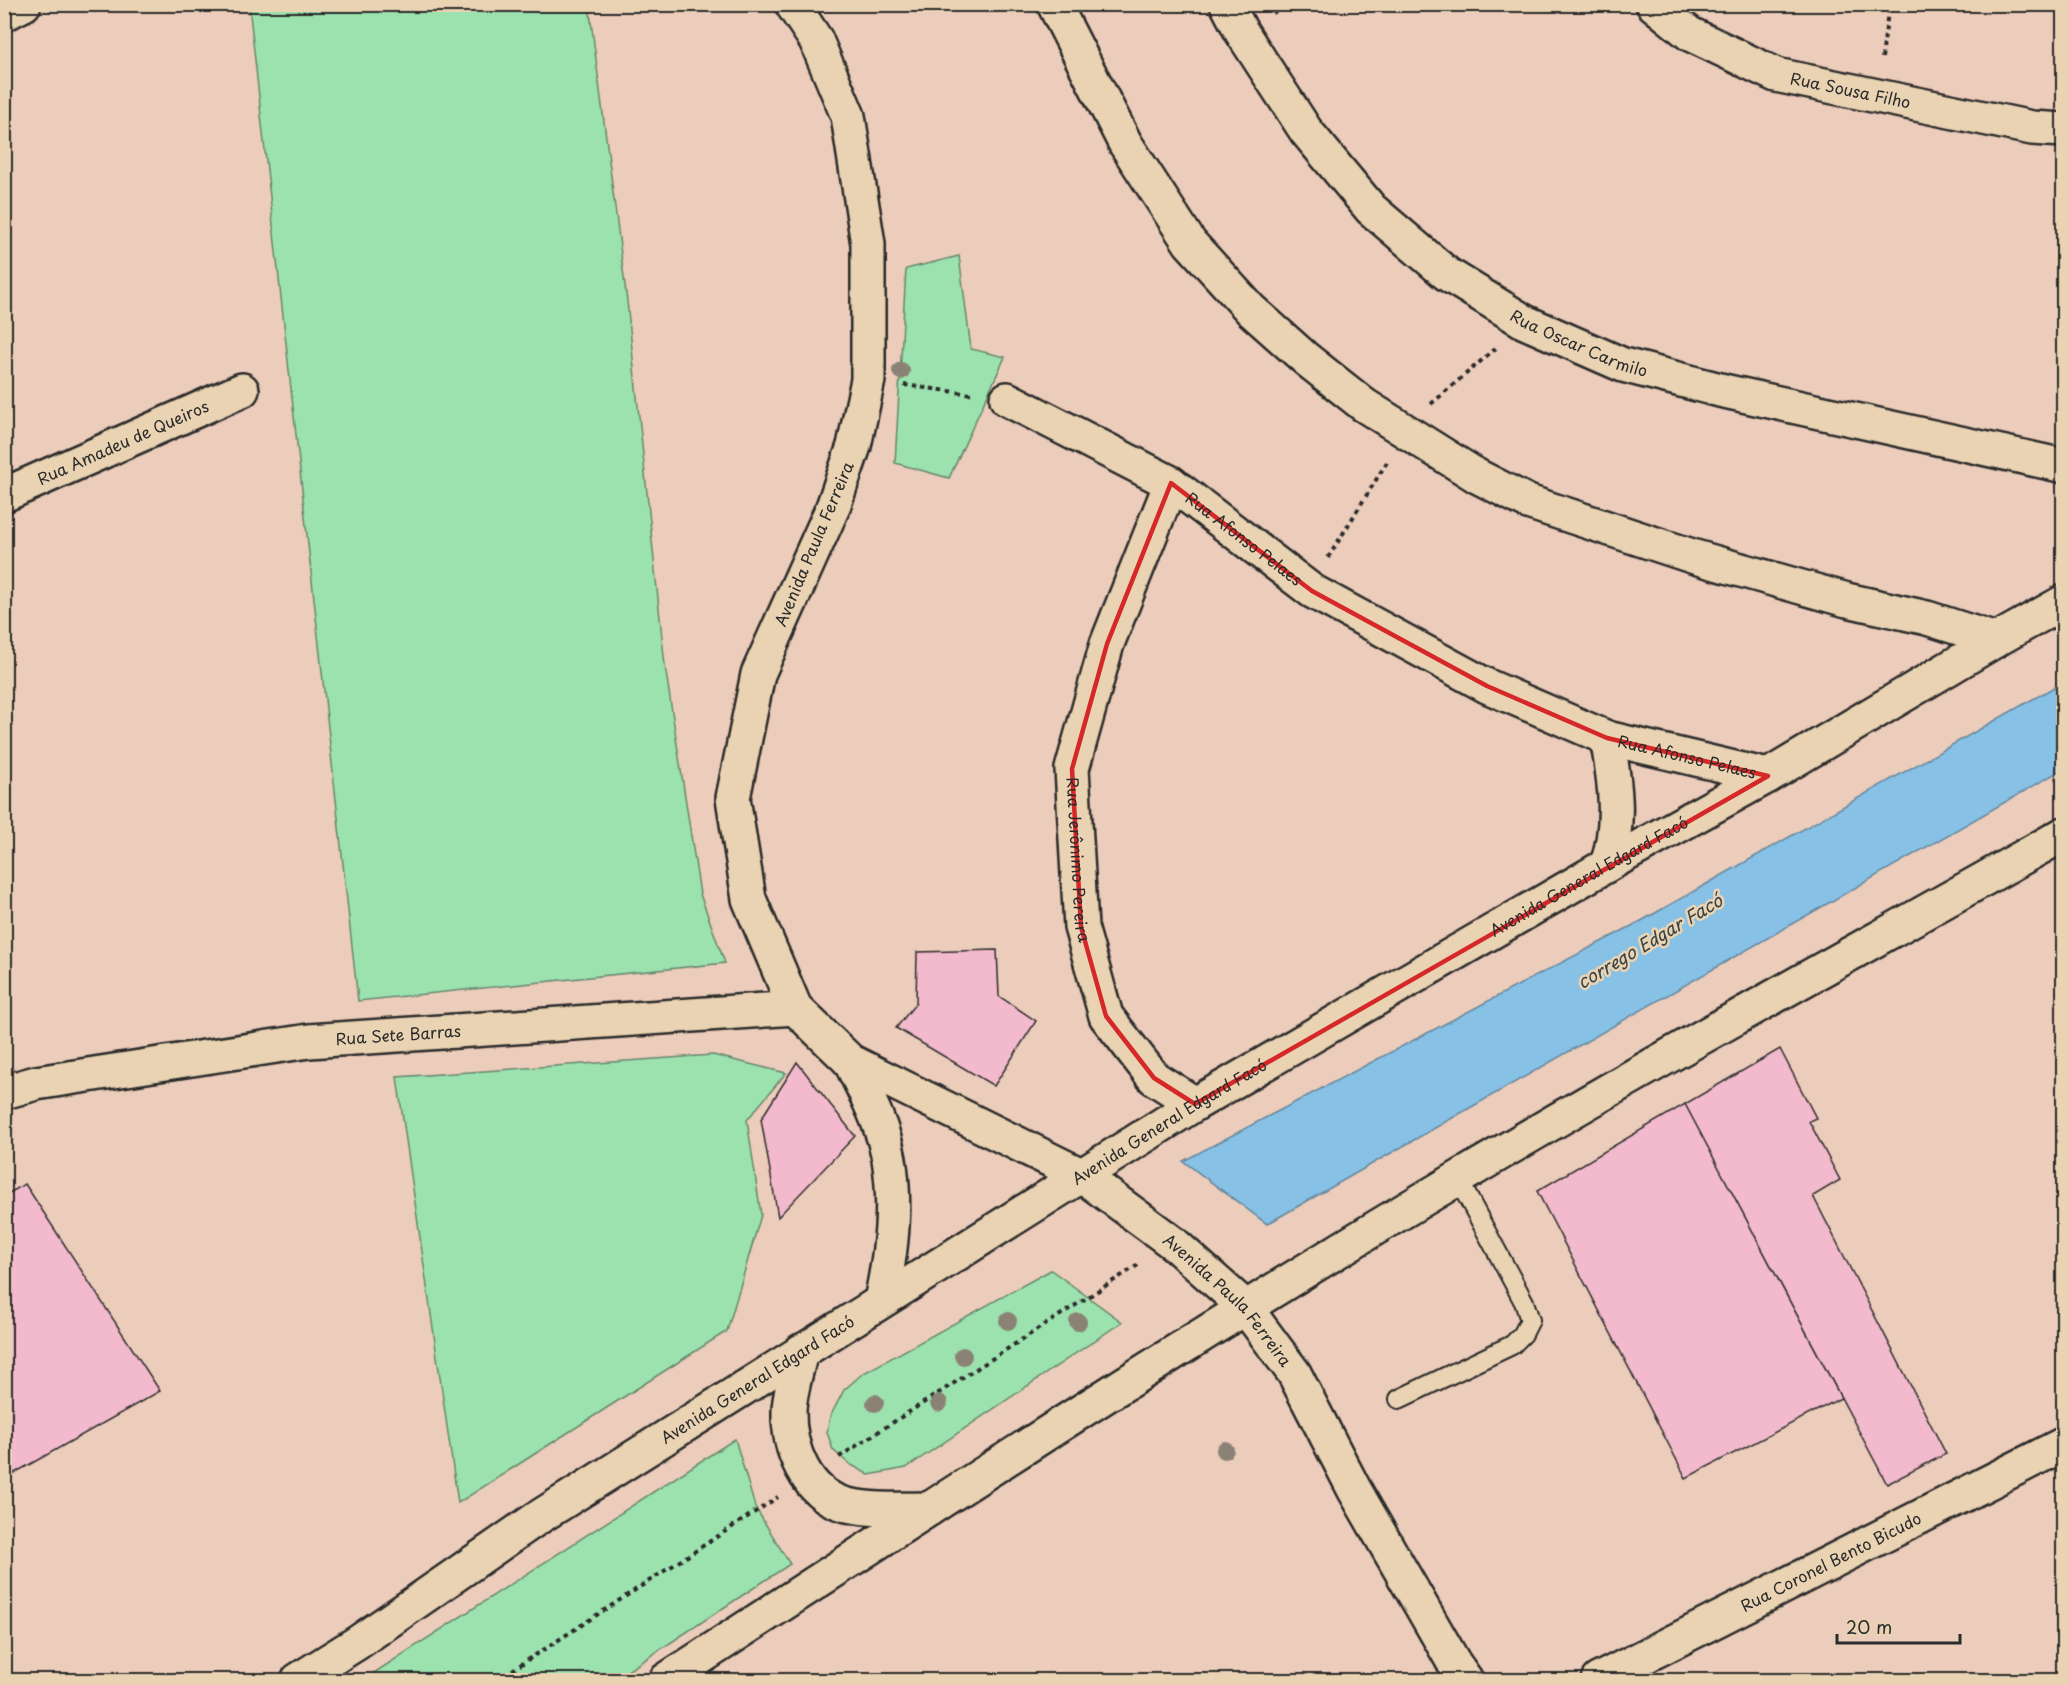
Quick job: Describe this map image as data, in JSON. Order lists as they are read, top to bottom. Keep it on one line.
{"streets":{"main road":["Rua Sousa Filho","Rua Oscar Carmilo","Rua Amadeu de Queiros","Rua Afonso Pelaes","Avenida Paula Ferreira","Rua Jerônimo Pereira","Avenida General Edgard Facó","Rua Sete Barras","Rua Coronel Bento Bicudo"]},"crossings":[["Rua Afonso Pelaes","Rua Jerônimo Pereira"],["Rua Afonso Pelaes","Avenida General Edgard Facó"],["Avenida Paula Ferreira","Avenida General Edgard Facó"],["Avenida Paula Ferreira","Rua Sete Barras"],["Rua Jerônimo Pereira","Avenida General Edgard Facó"]],"water":["corrego Edgar Facó"],"scale_bar":"20 m"}
